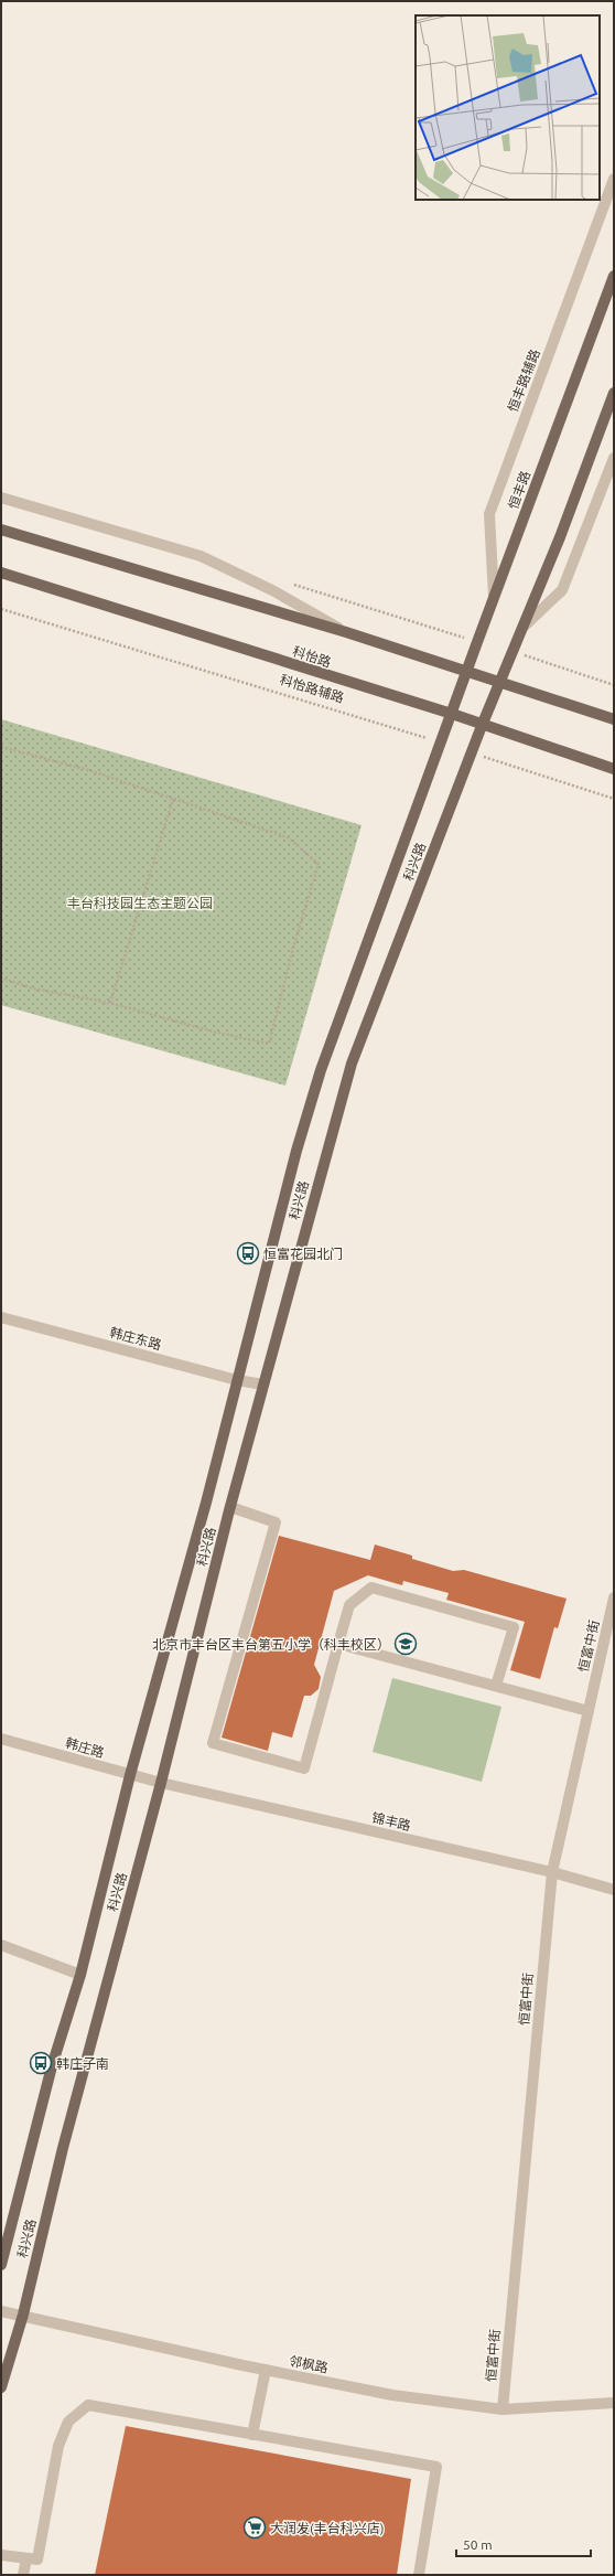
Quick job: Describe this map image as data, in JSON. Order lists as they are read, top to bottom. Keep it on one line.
{"streets":{"main road":["恒丰路","科怡路","科兴路"],"street":["恒丰路辅路","韩庄东路","恒富中街","韩庄路","锦丰路","邻枫路"],"path":["科怡路辅路"]},"crossings":[["恒丰路辅路","恒丰路"],["恒丰路","科怡路"],["恒丰路","科兴路"],["科怡路","科兴路"],["科怡路辅路","科兴路"],["科兴路","韩庄东路"],["科兴路","韩庄路"],["科兴路","锦丰路"],["科兴路","邻枫路"],["恒富中街","锦丰路"],["恒富中街","邻枫路"],["韩庄路","锦丰路"]],"parks":["丰台科技园生态主题公园"],"places":{"bus stop":["恒富花园北门","韩庄子南"],"school or university":["北京市丰台区丰台第五小学（科丰校区）"],"supermarket":["大润发(丰台科兴店)"]},"scale_bar":"50 m"}
